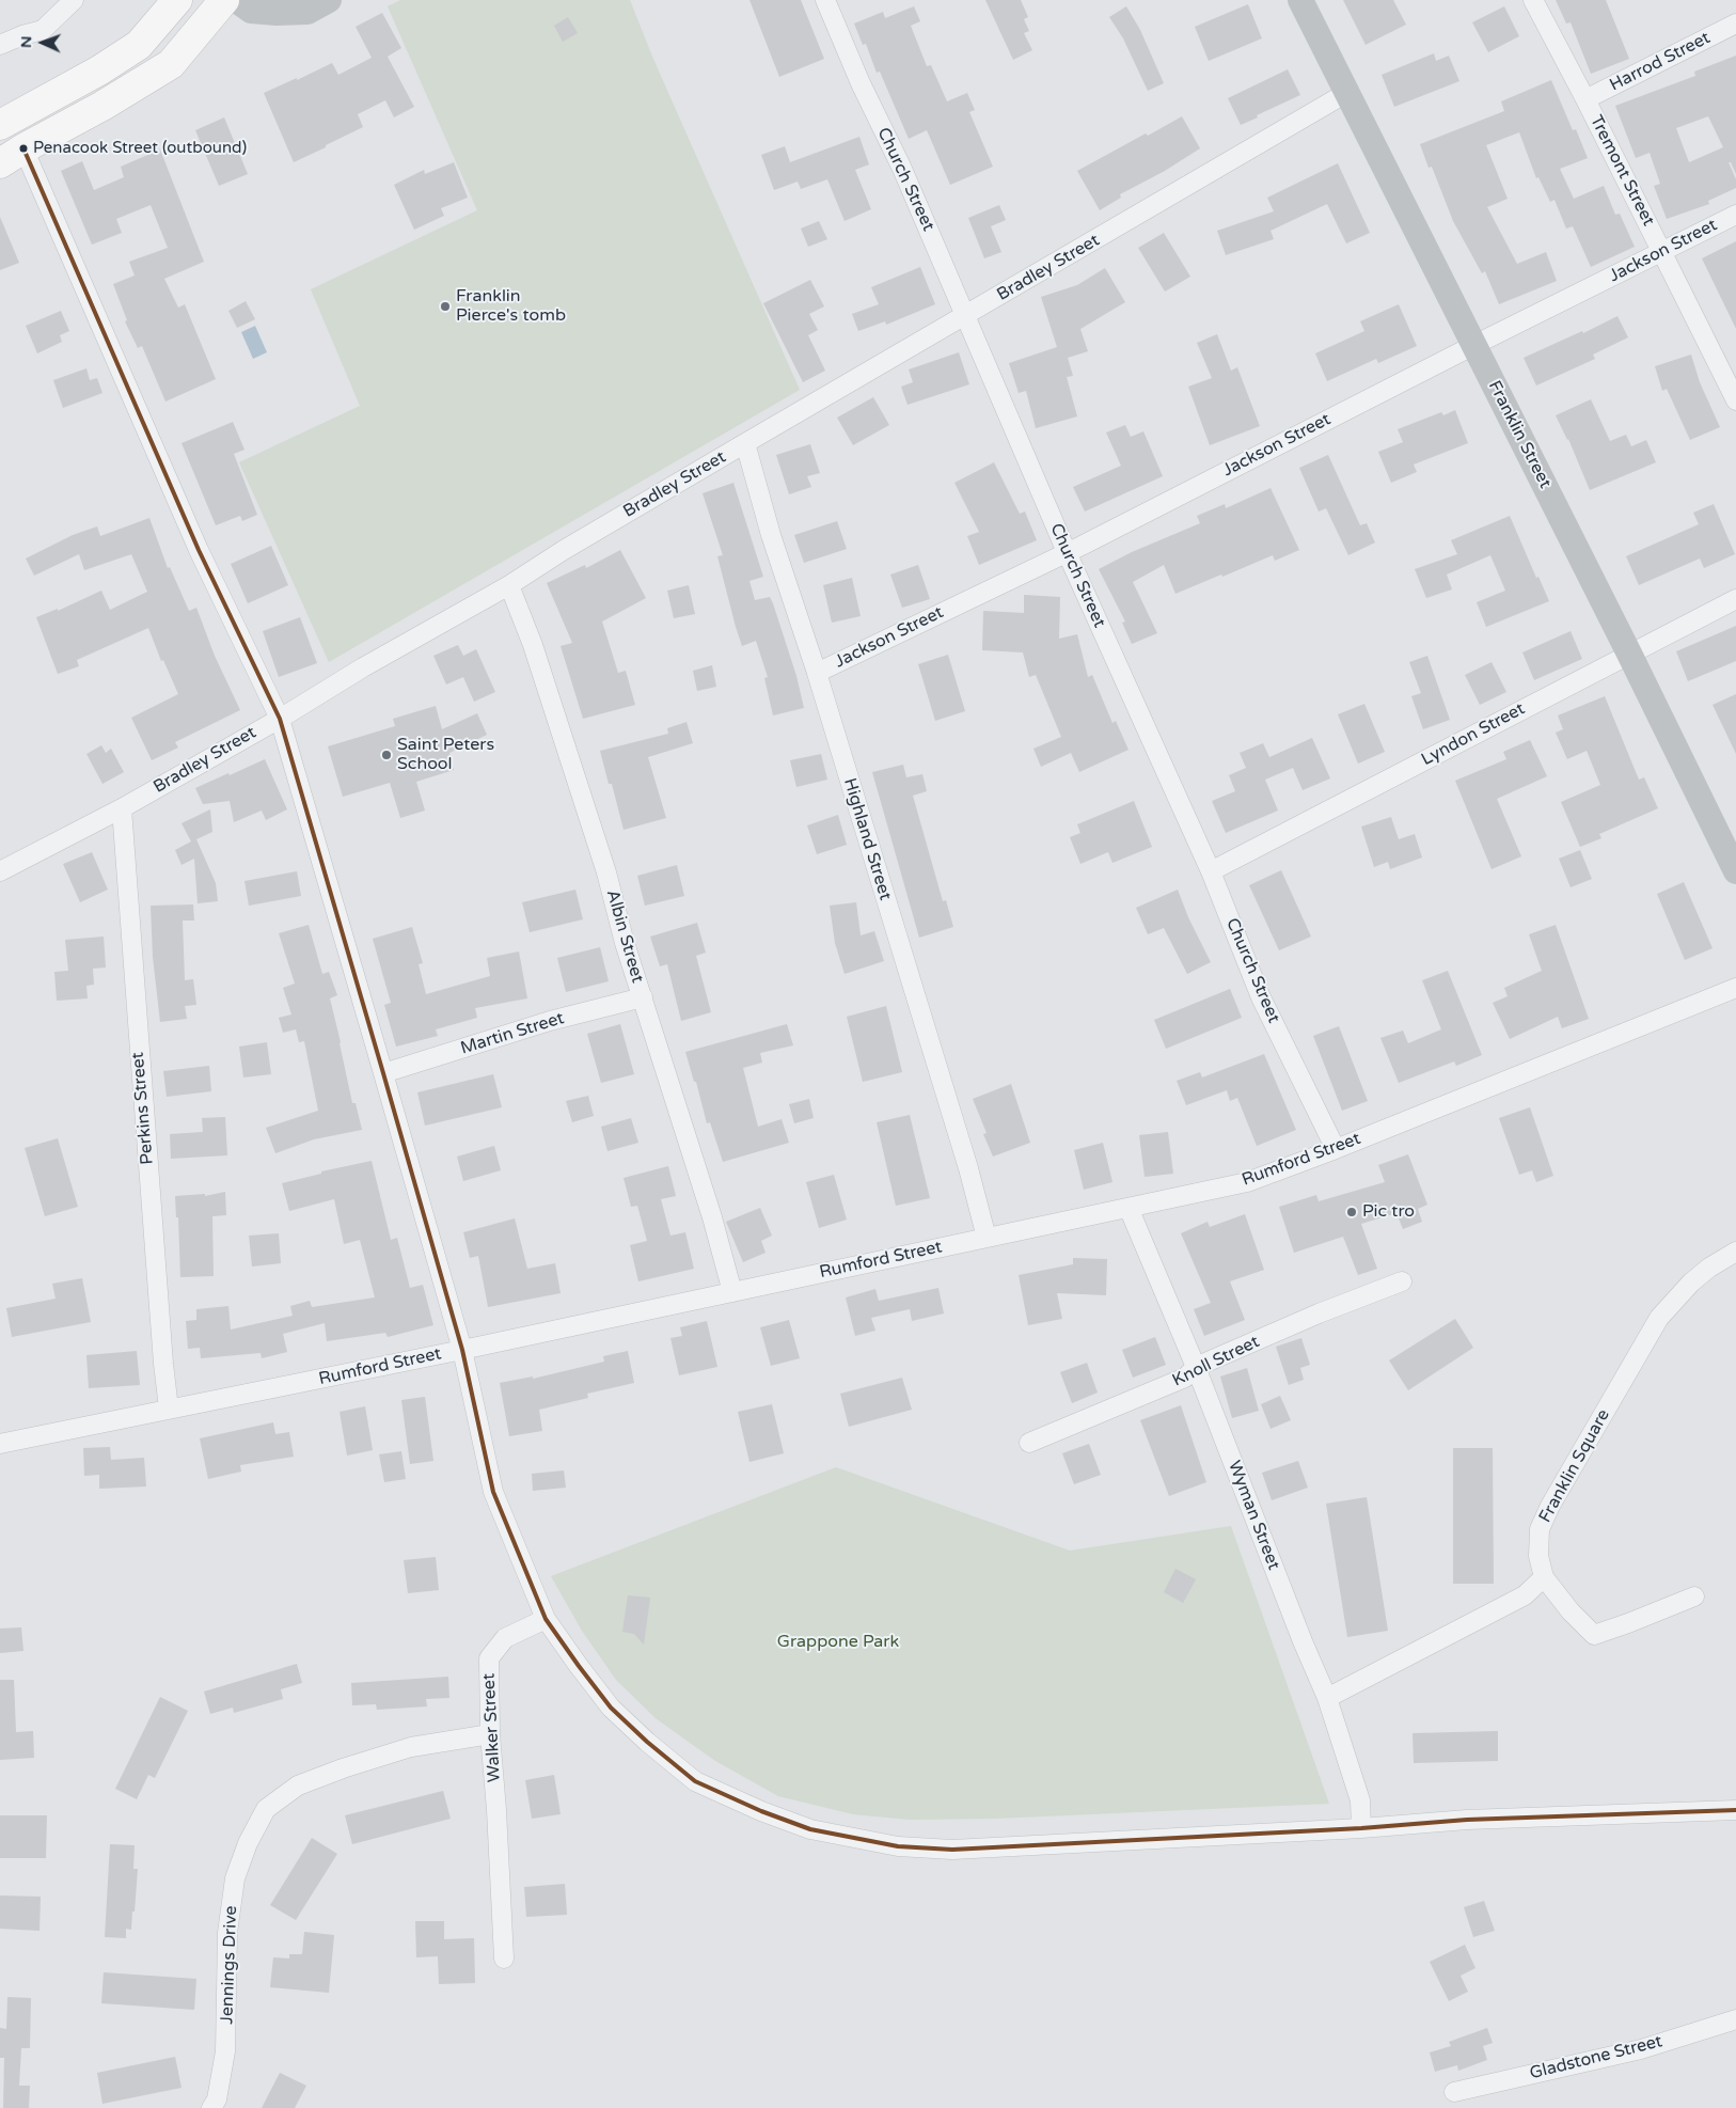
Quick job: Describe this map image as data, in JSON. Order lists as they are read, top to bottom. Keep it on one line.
{"streets":{"street":["Harrod Street","Tremont Street","Church Street","Jackson Street","Bradley Street","Franklin Street","Lyndon Street","Highland Street","Albin Street","Martin Street","Perkins Street","Rumford Street","Knoll Street","Franklin Square","Wyman Street","Walker Street","Jennings Drive","Gladstone Street"]},"crossings":[["Harrod Street","Tremont Street"],["Tremont Street","Jackson Street"],["Church Street","Jackson Street"],["Church Street","Bradley Street"],["Church Street","Lyndon Street"],["Church Street","Rumford Street"],["Jackson Street","Franklin Street"],["Jackson Street","Highland Street"],["Bradley Street","Franklin Street"],["Bradley Street","Highland Street"],["Bradley Street","Albin Street"],["Bradley Street","Perkins Street"],["Franklin Street","Lyndon Street"],["Highland Street","Rumford Street"],["Albin Street","Martin Street"],["Albin Street","Rumford Street"],["Perkins Street","Rumford Street"],["Rumford Street","Wyman Street"],["Knoll Street","Wyman Street"],["Walker Street","Jennings Drive"]],"parks":["Grappone Park"],"places":["Penacook Street (outbound)","Franklin Pierce's tomb","Saint Peters School","Pic tro"],"north":"left"}
